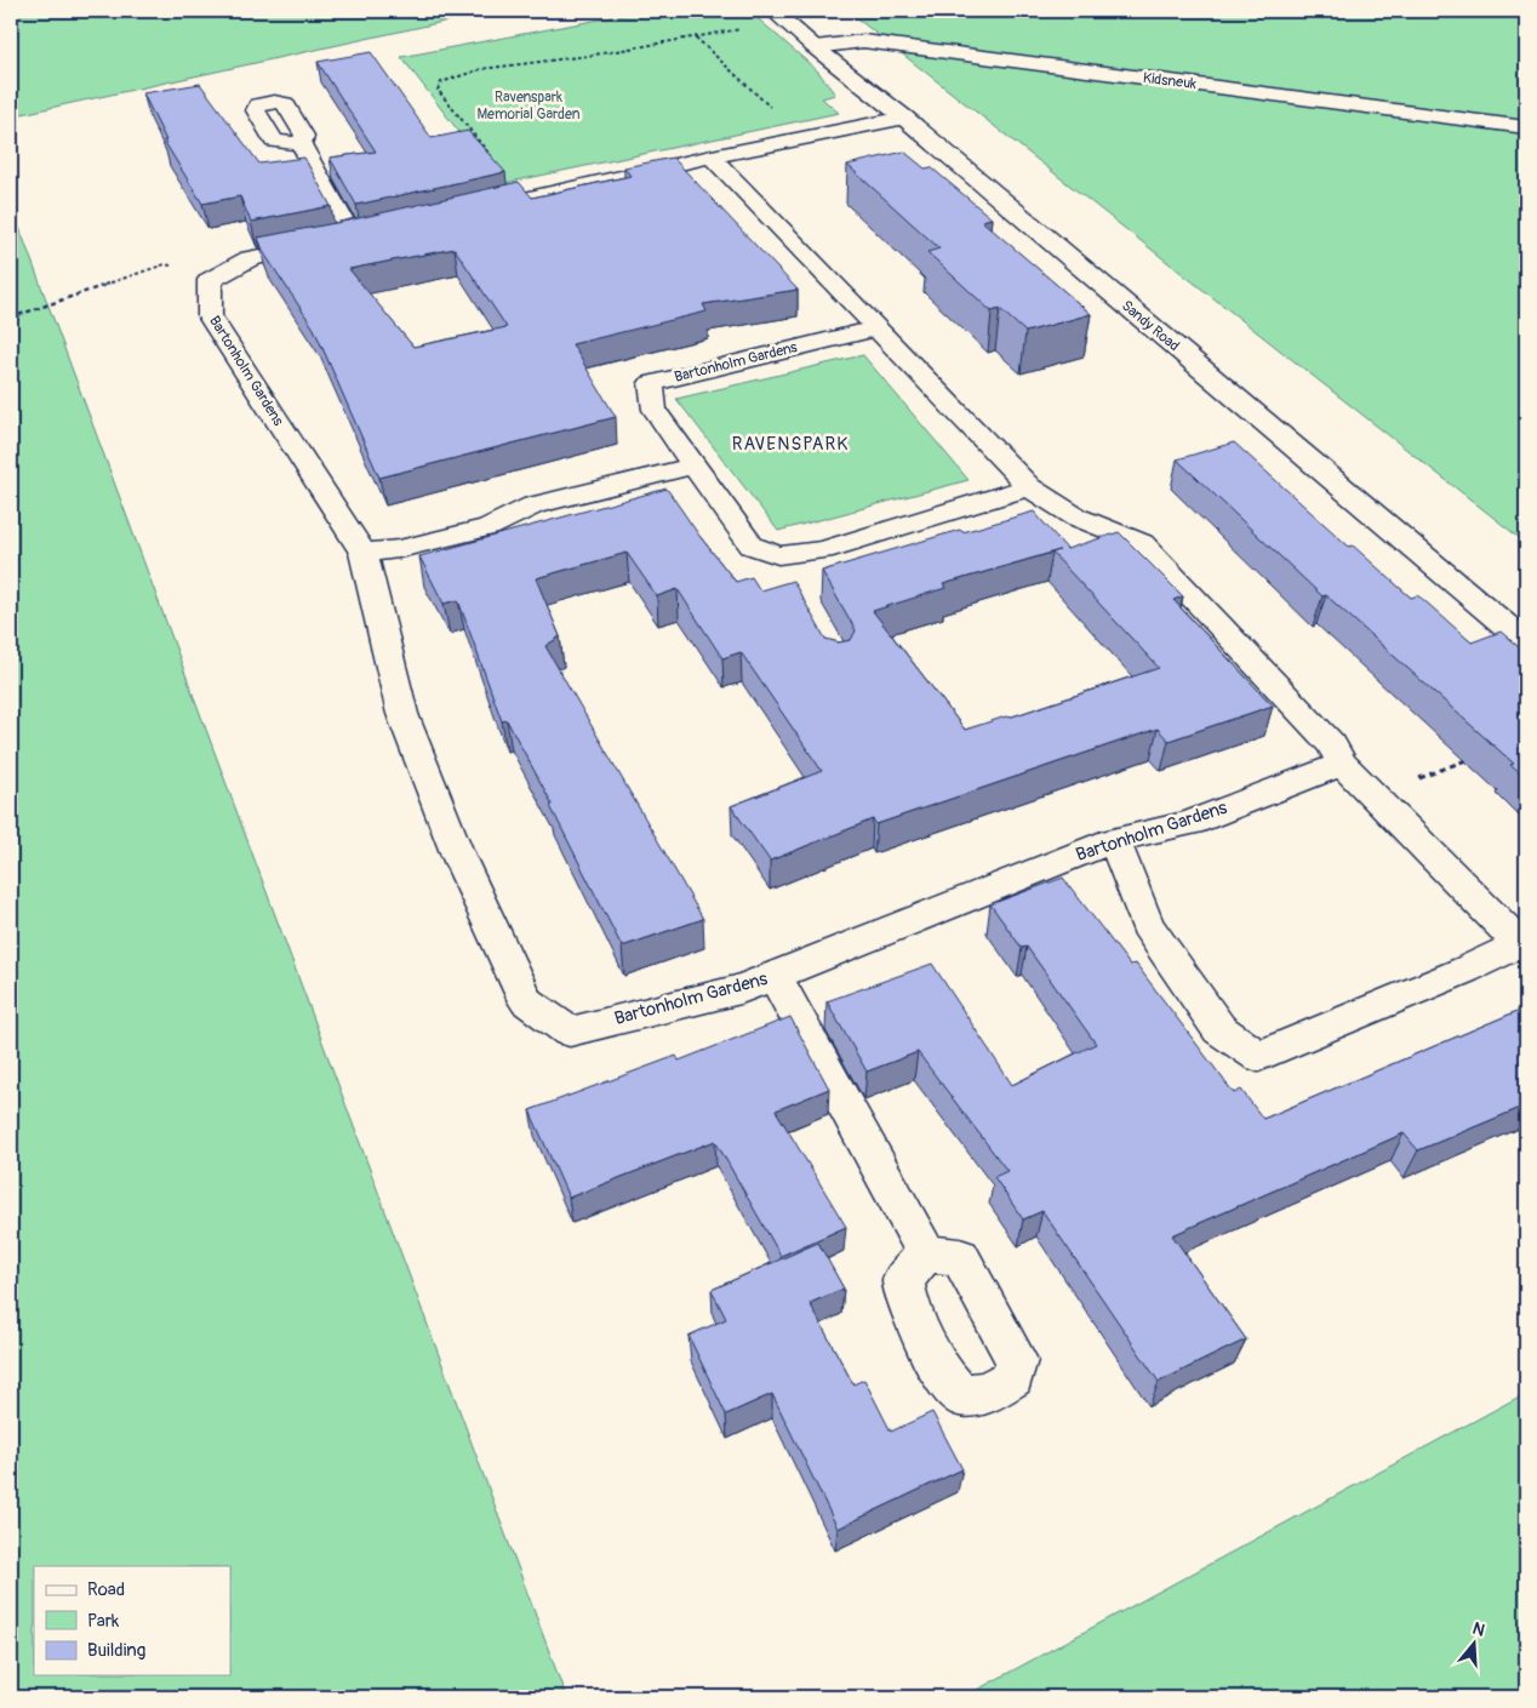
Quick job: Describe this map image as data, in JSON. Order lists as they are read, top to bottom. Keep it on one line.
{"streets":{"street":["Kidsneuk","Sandy Road","Bartonholm Gardens"]},"crossings":[["Kidsneuk","Sandy Road"]],"districts":["RAVENSPARK"],"parks":["Ravenspark Memorial Garden"],"legend":["Road","Park","Building"],"north":"top"}
